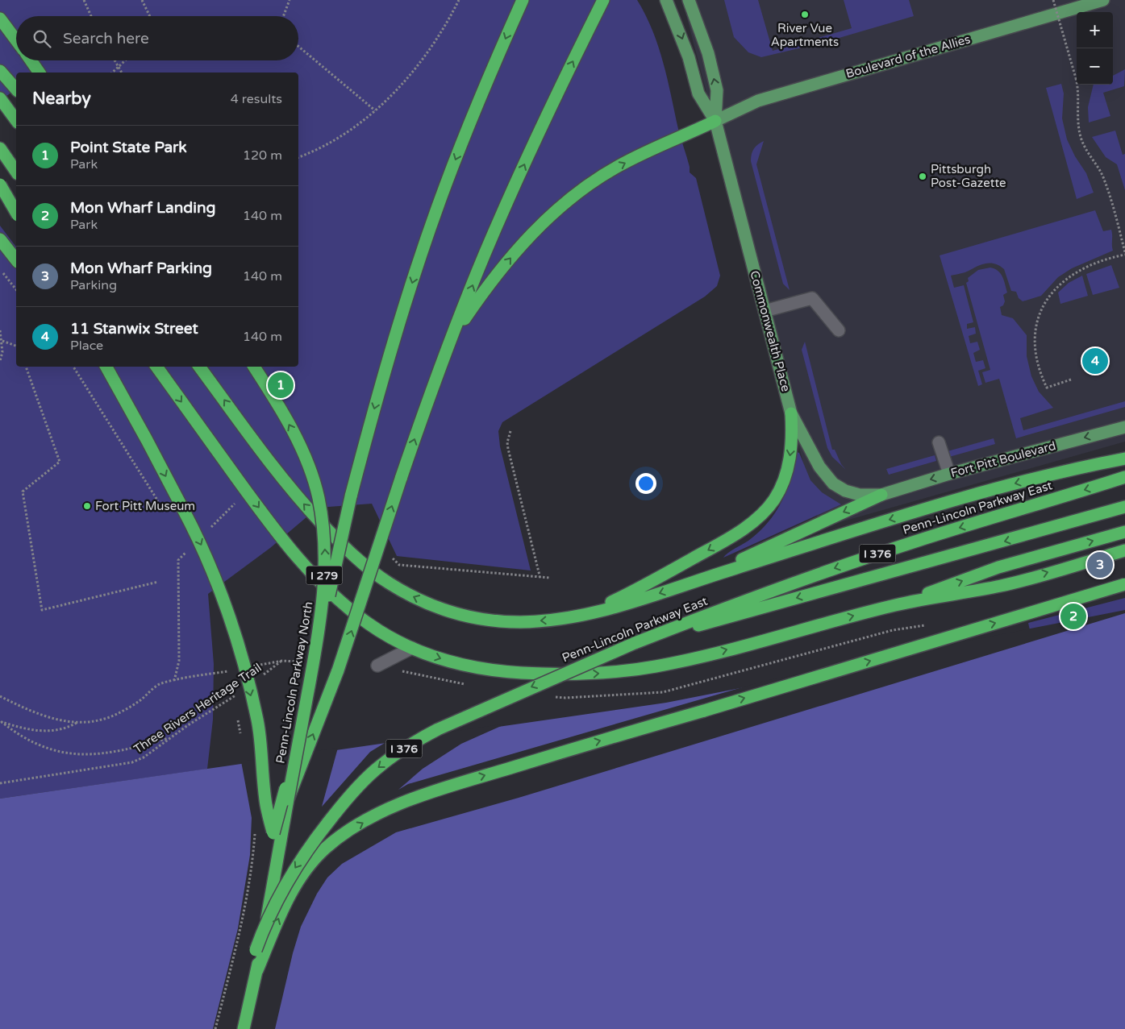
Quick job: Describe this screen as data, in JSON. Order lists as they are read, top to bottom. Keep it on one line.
{"streets":{"highway":["Penn-Lincoln Parkway East","I 376","I 279","Penn-Lincoln Parkway North"],"main road":["Boulevard of the Allies","Commonwealth Place","Fort Pitt Boulevard"],"path":["Three Rivers Heritage Trail"]},"crossings":[["Boulevard of the Allies","Commonwealth Place"],["Commonwealth Place","Fort Pitt Boulevard"],["Penn-Lincoln Parkway East","I 376"],["Penn-Lincoln Parkway East","Penn-Lincoln Parkway North"],["I 376","Penn-Lincoln Parkway North"]],"one_way":["Fort Pitt Boulevard"],"places":["River Vue Apartments","Pittsburgh Post-Gazette","Fort Pitt Museum"],"page":{"map_buttons":["+","−"],"search":"Search here","heading":["Nearby","4 results"],"list":[{"mark":"1","name":"Point State Park","note":"Park","value":"120 m"},{"mark":"2","name":"Mon Wharf Landing","note":"Park","value":"140 m"},{"mark":"3","name":"Mon Wharf Parking","note":"Parking","value":"140 m"},{"mark":"4","name":"11 Stanwix Street","note":"Place","value":"140 m"}],"pins":["4","1","3","2"]}}
